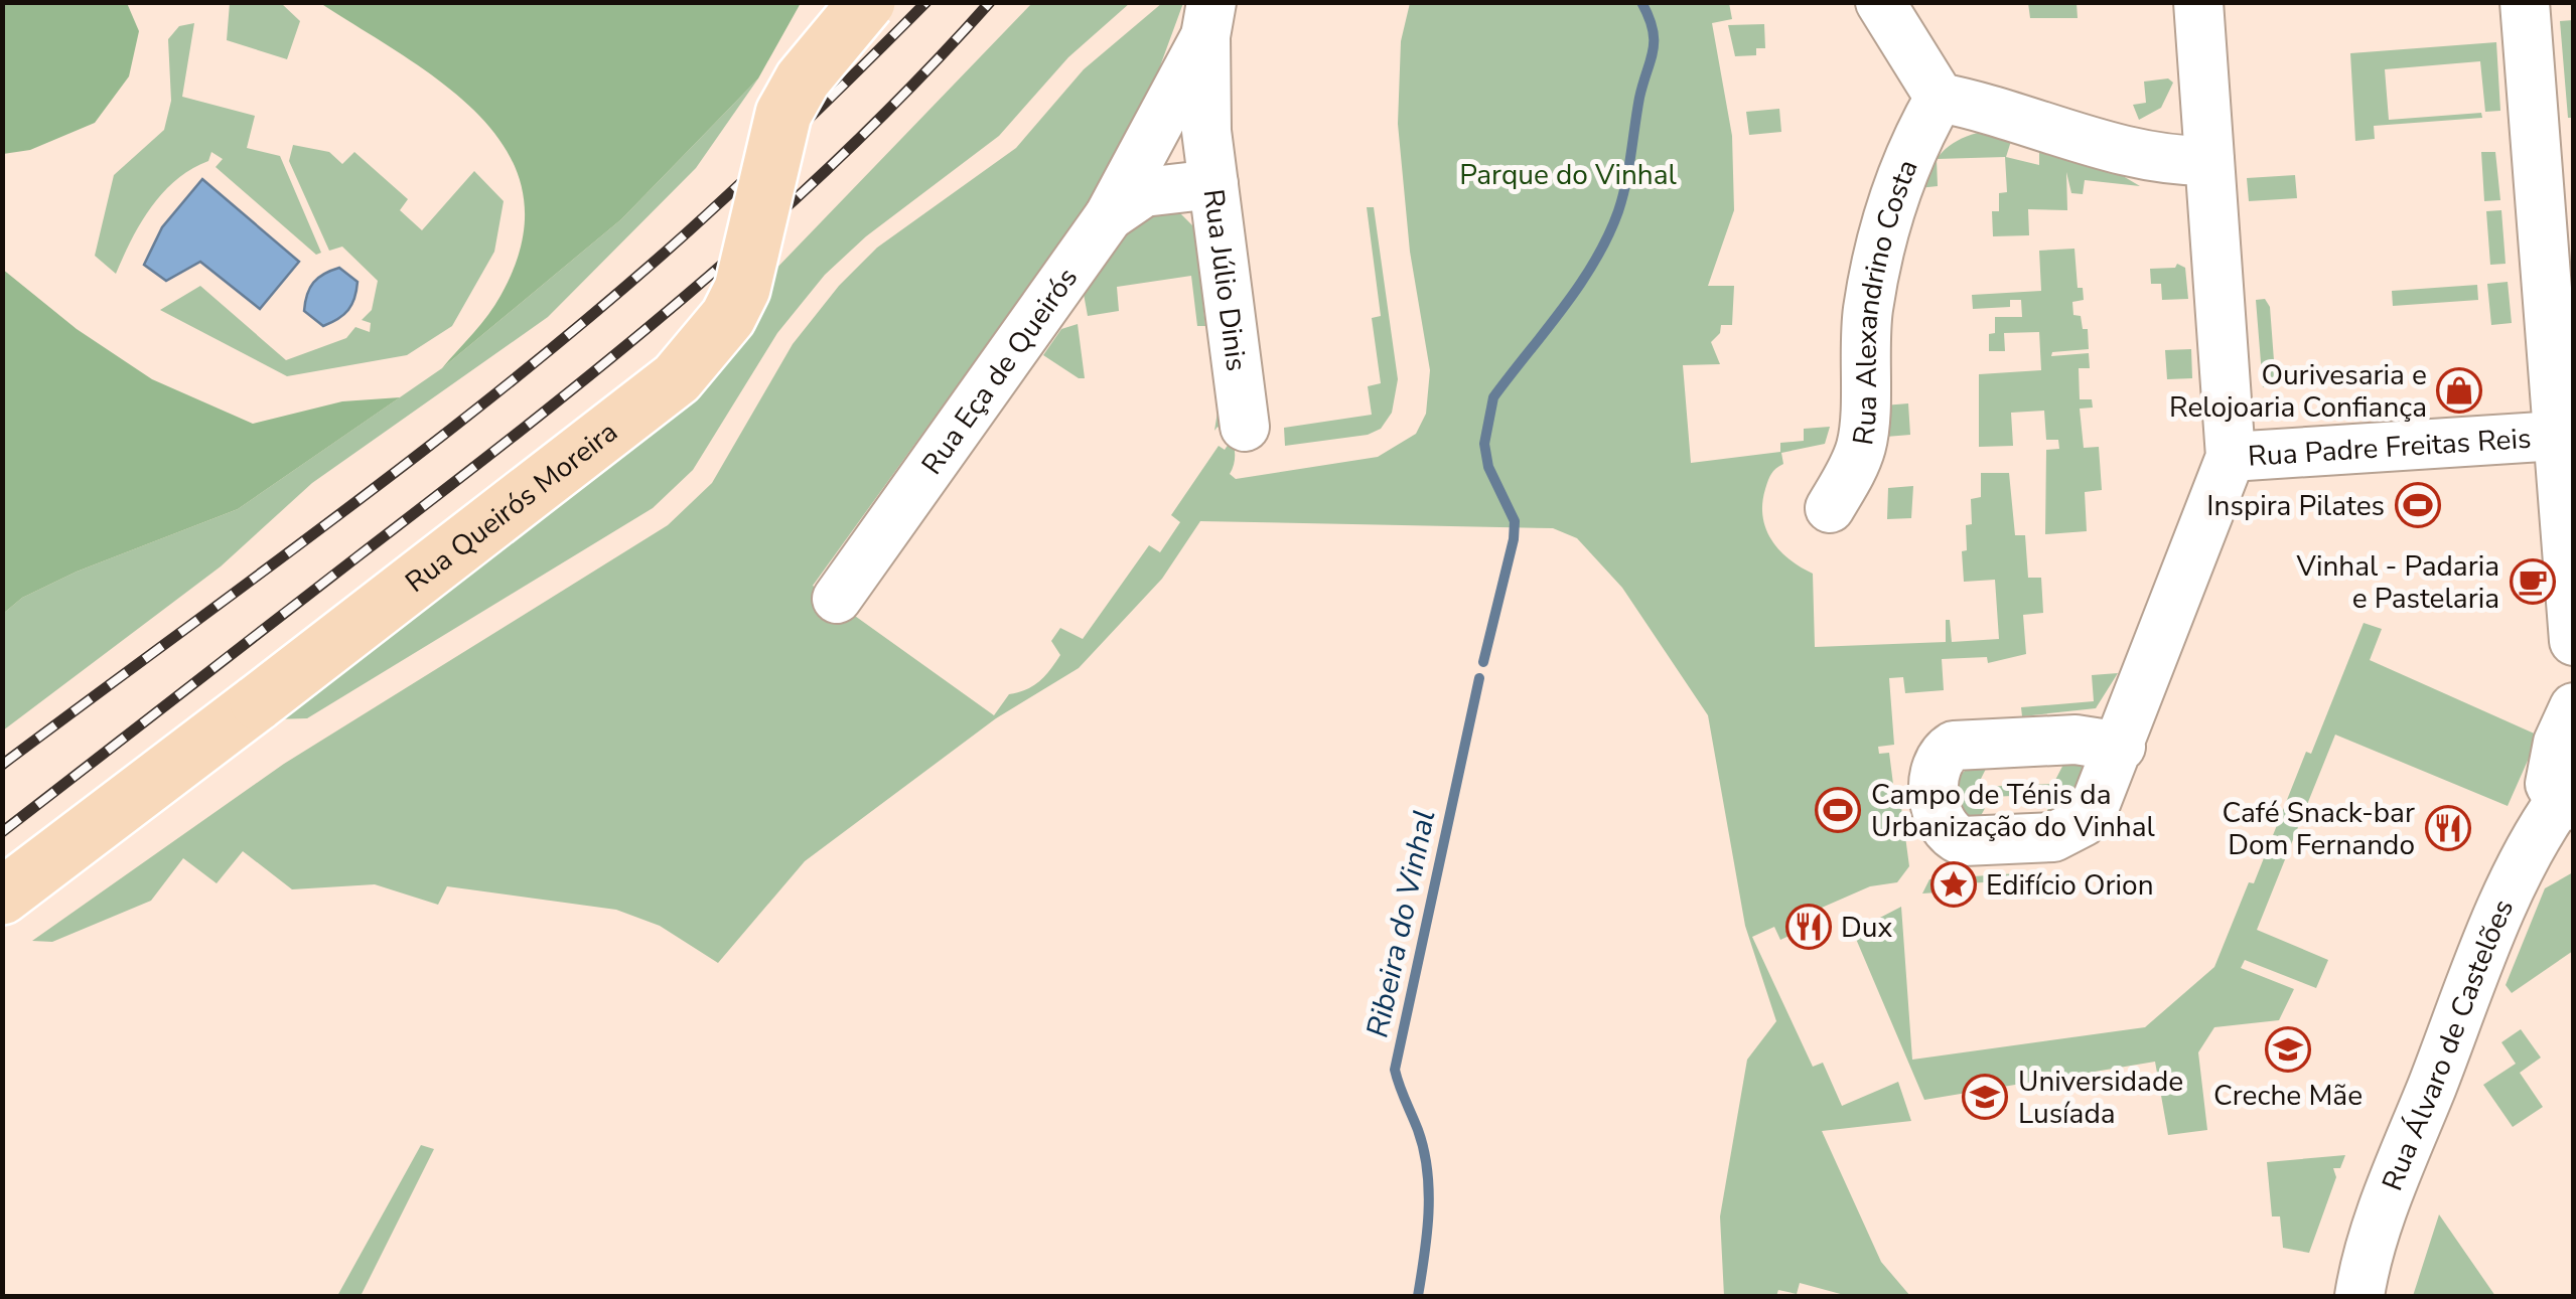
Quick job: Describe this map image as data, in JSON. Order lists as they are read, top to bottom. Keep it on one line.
{"streets":{"main road":["Rua Queirós Moreira"],"street":["Rua Júlio Dinis","Rua Alexandrino Costa","Rua Eça de Queirós","Rua Padre Freitas Reis","Rua Álvaro de Castelões"]},"crossings":[["Rua Júlio Dinis","Rua Eça de Queirós"]],"water":["Ribeira do Vinhal"],"parks":["Parque do Vinhal"],"places":{"shop":["Ourivesaria e Relojoaria Confiança"],"sports":["Inspira Pilates","Campo de Ténis da Urbanização do Vinhal"],"cafe":["Vinhal - Padaria e Pastelaria"],"restaurant":["Café Snack-bar Dom Fernando","Dux"],"place":["Edifício Orion"],"school or university":["Creche Mãe","Universidade Lusíada"]}}
